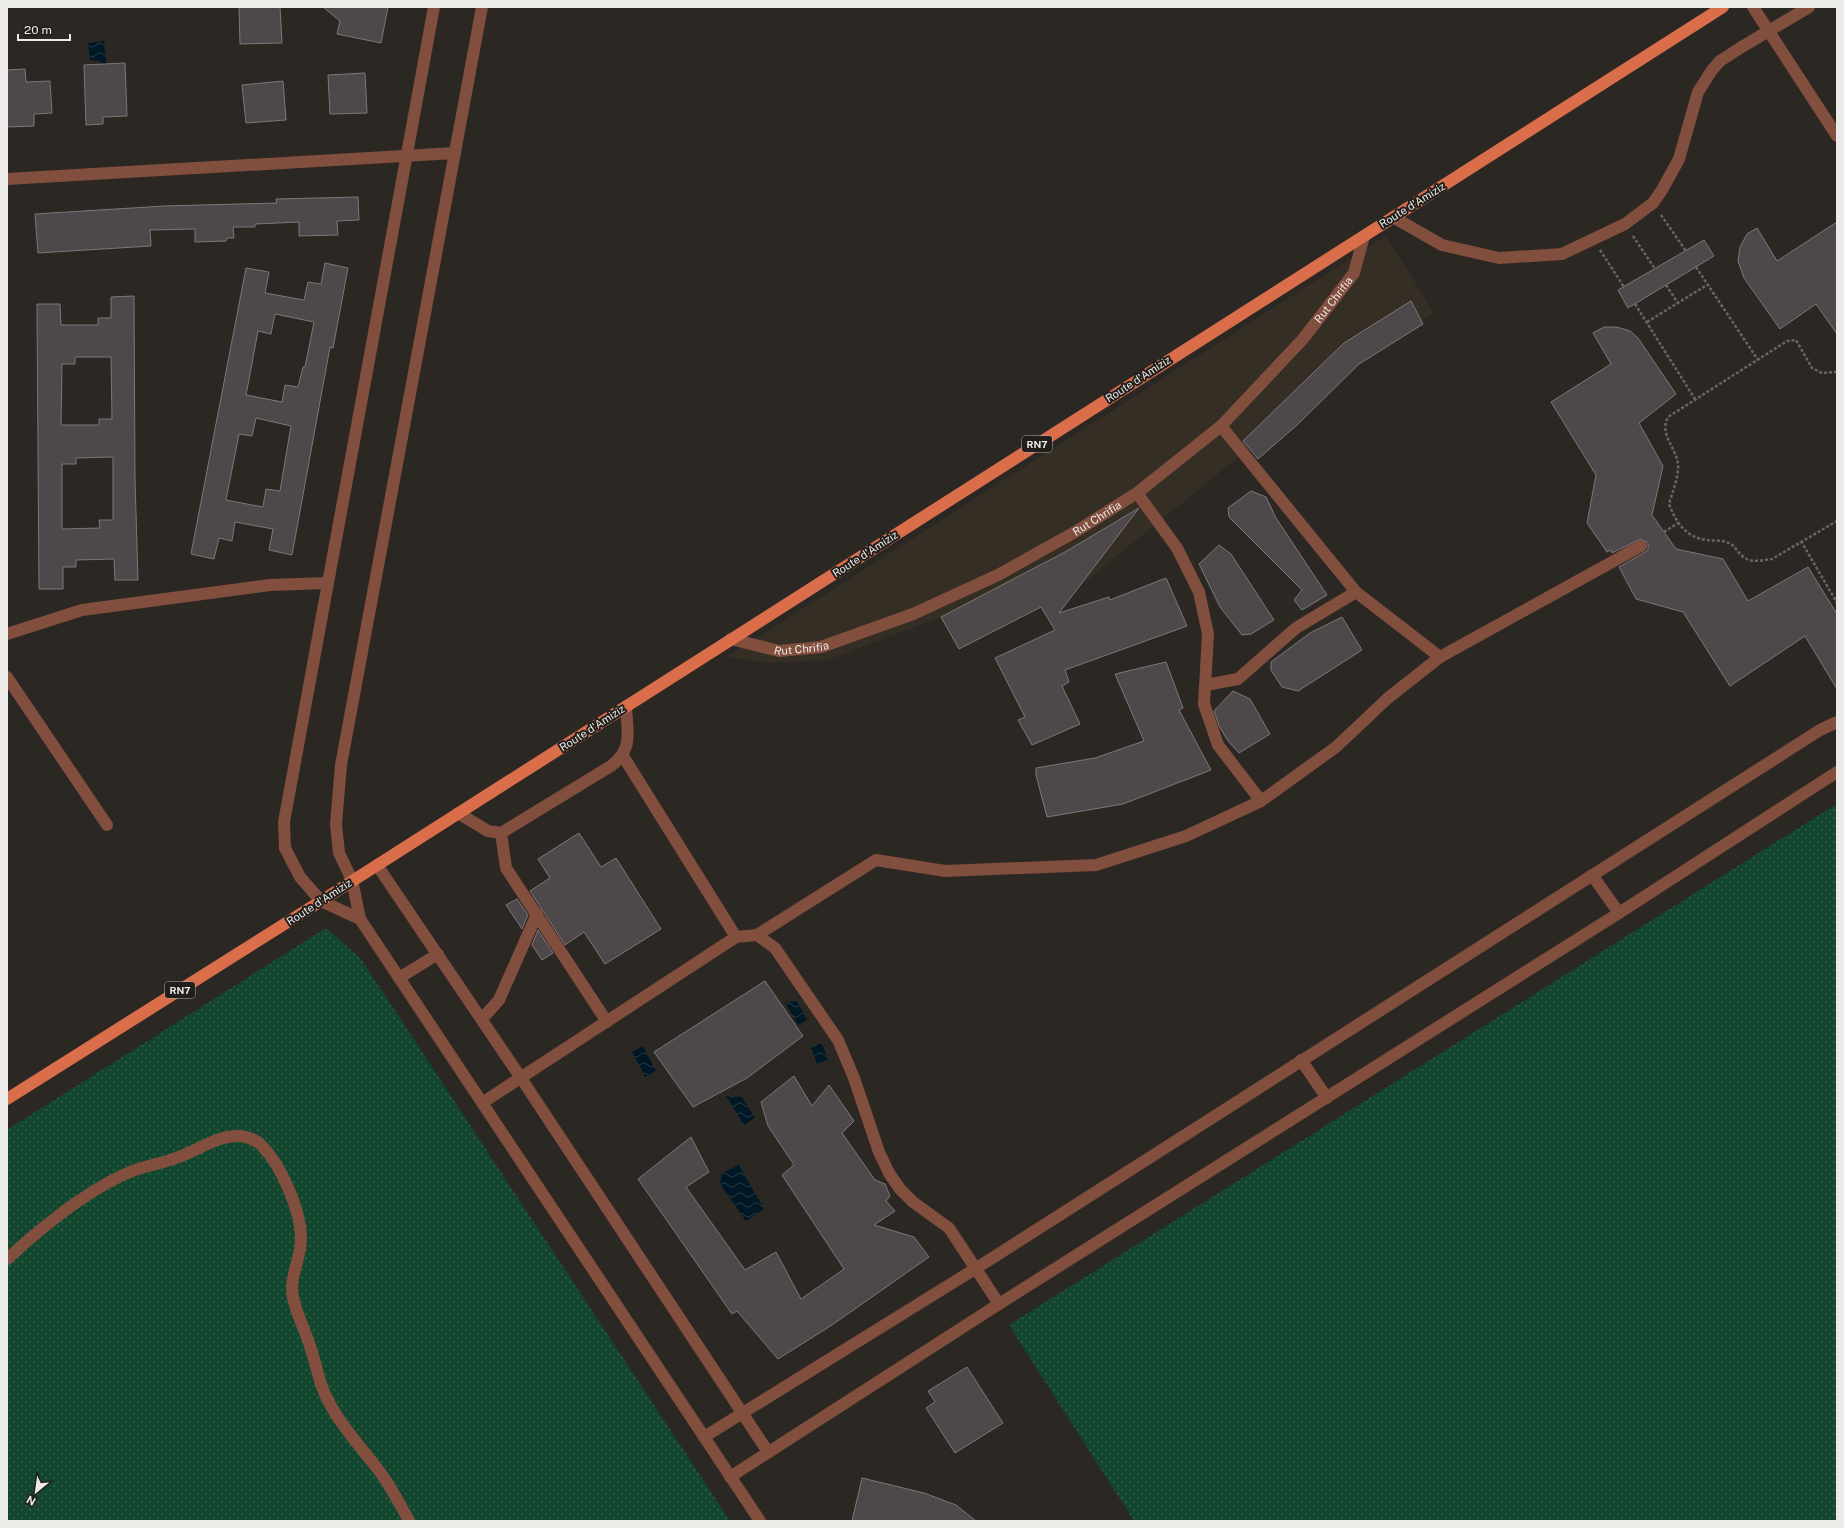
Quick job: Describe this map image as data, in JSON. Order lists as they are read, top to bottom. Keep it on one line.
{"streets":{"main road":["Route d'Amiziz","RN7"],"street":["Rut Chrifia"]},"crossings":[["Route d'Amiziz","Rut Chrifia"]],"scale_bar":"20 m","north":"bottom left"}
